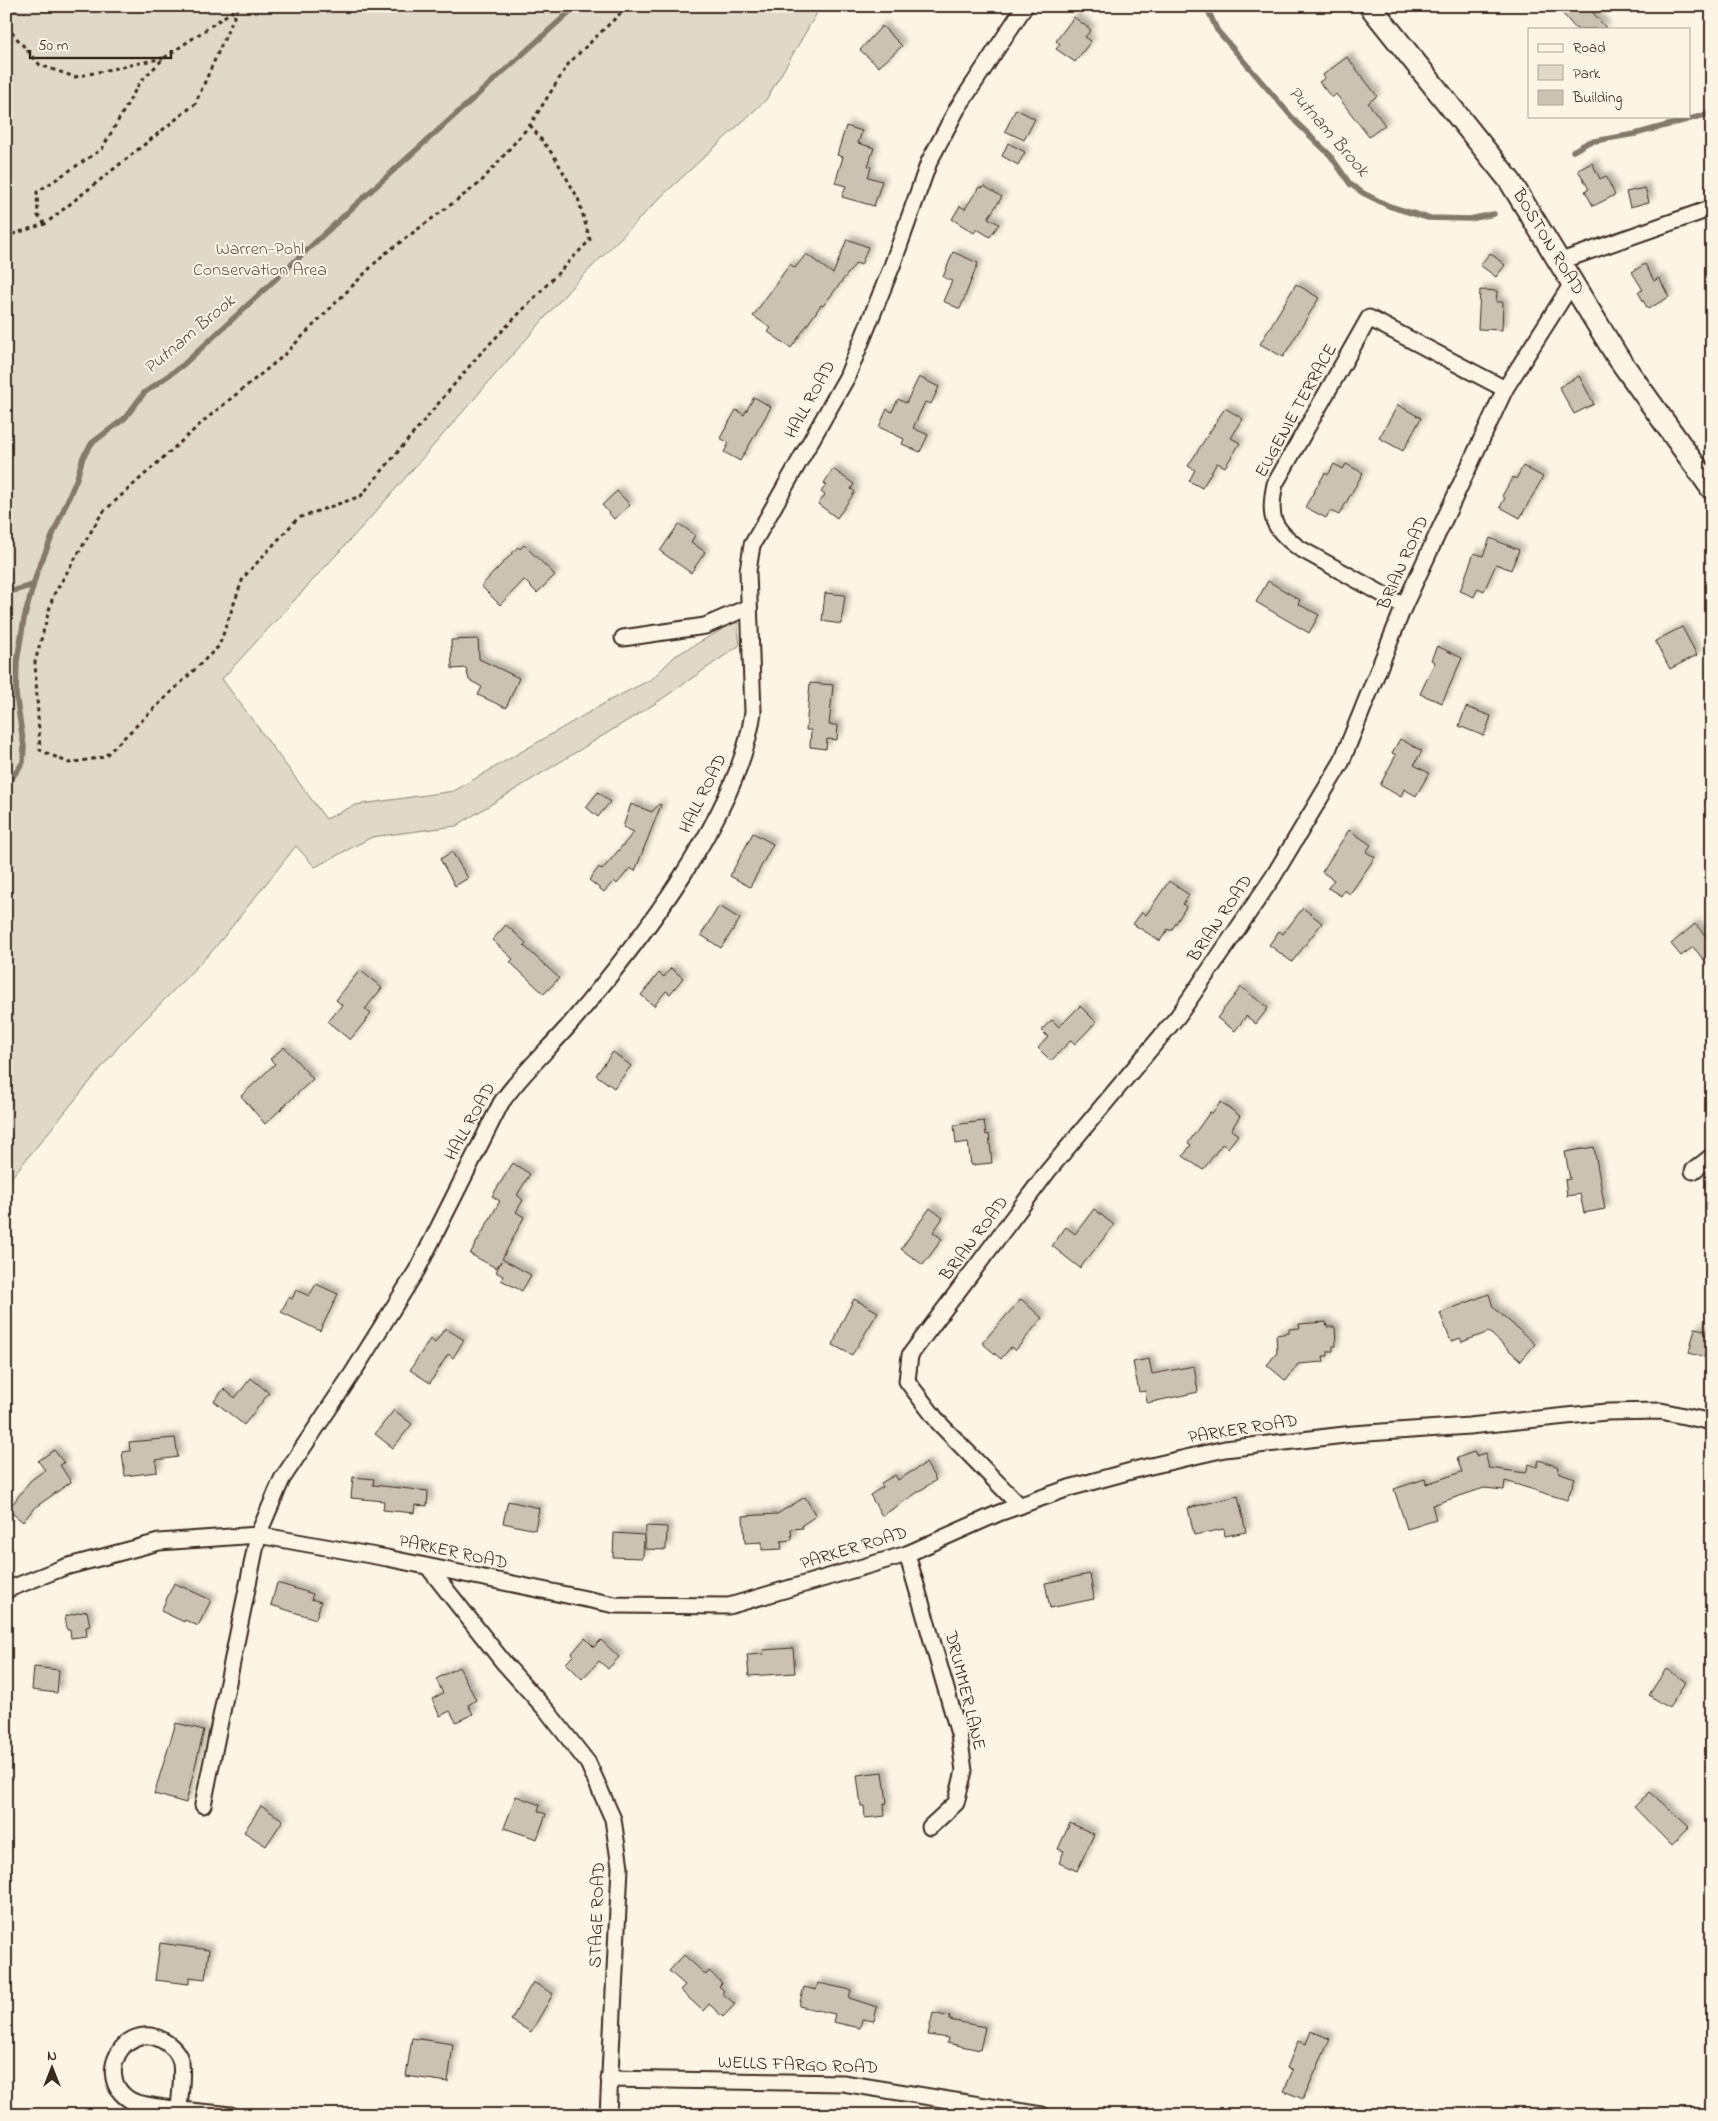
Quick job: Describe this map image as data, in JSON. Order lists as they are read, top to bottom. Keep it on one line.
{"streets":{"main road":["BOSTON ROAD"],"street":["HALL ROAD","EUGENIE TERRACE","BRIAN ROAD","PARKER ROAD","DRUMMER LANE","STAGE ROAD","WELLS FARGO ROAD"]},"crossings":[["BOSTON ROAD","BRIAN ROAD"],["HALL ROAD","PARKER ROAD"],["EUGENIE TERRACE","BRIAN ROAD"],["BRIAN ROAD","PARKER ROAD"],["PARKER ROAD","DRUMMER LANE"],["PARKER ROAD","STAGE ROAD"],["STAGE ROAD","WELLS FARGO ROAD"]],"water":["Putnam Brook"],"parks":["Warren-Pohl Conservation Area"],"legend":["Road","Park","Building"],"scale_bar":"50 m","north":"top"}
